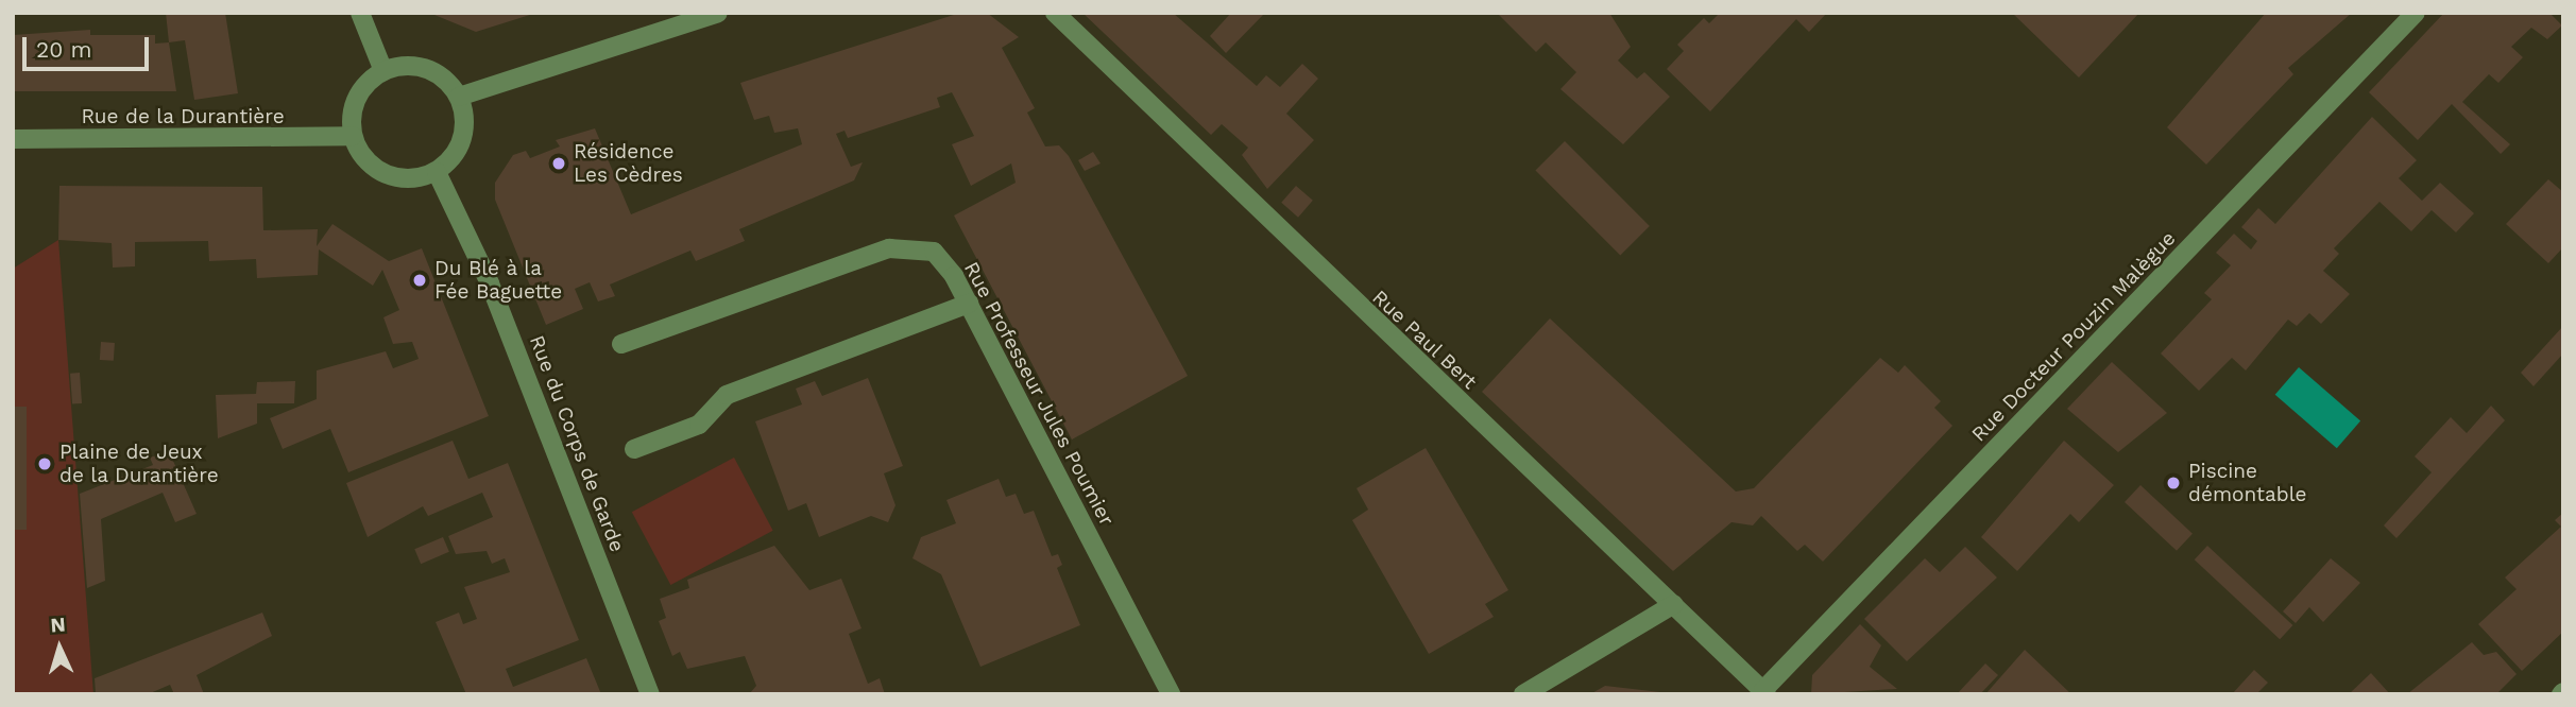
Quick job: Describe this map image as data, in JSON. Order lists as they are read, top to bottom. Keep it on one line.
{"streets":{"street":["Rue de la Durantière","Rue Docteur Pouzin Malègue","Rue Paul Bert","Rue Professeur Jules Poumier","Rue du Corps de Garde"]},"crossings":[["Rue de la Durantière","Rue du Corps de Garde"],["Rue Docteur Pouzin Malègue","Rue Paul Bert"]],"places":["Résidence Les Cèdres","Du Blé à la Fée Baguette","Plaine de Jeux de la Durantière","Piscine démontable"],"scale_bar":"20 m","north":"top"}
